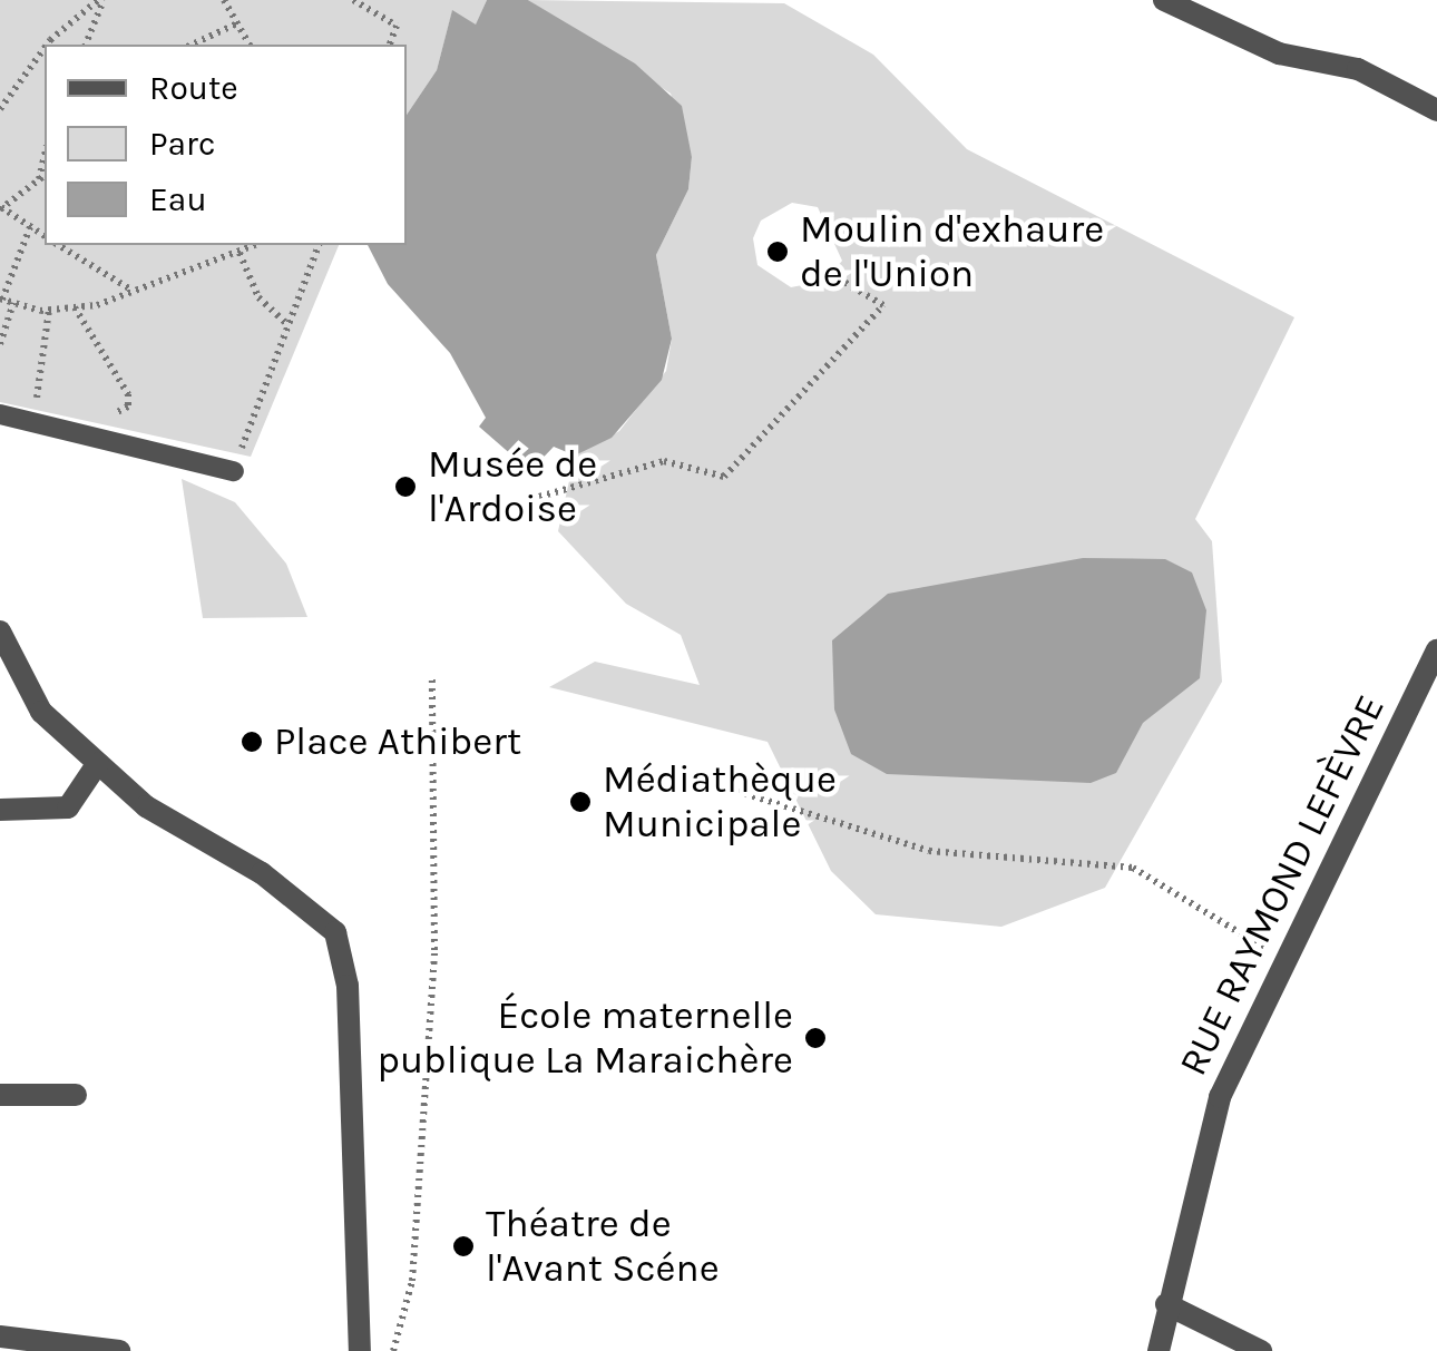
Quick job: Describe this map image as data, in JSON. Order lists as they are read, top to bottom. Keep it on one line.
{"streets":{"street":["RUE RAYMOND LEFÈVRE"]},"places":["Moulin d'exhaure de l'Union","Musée de l'Ardoise","Place Athibert","Médiathèque Municipale","École maternelle publique La Maraichère","Théatre de l'Avant Scéne"],"legend":["Route","Parc","Eau"]}
